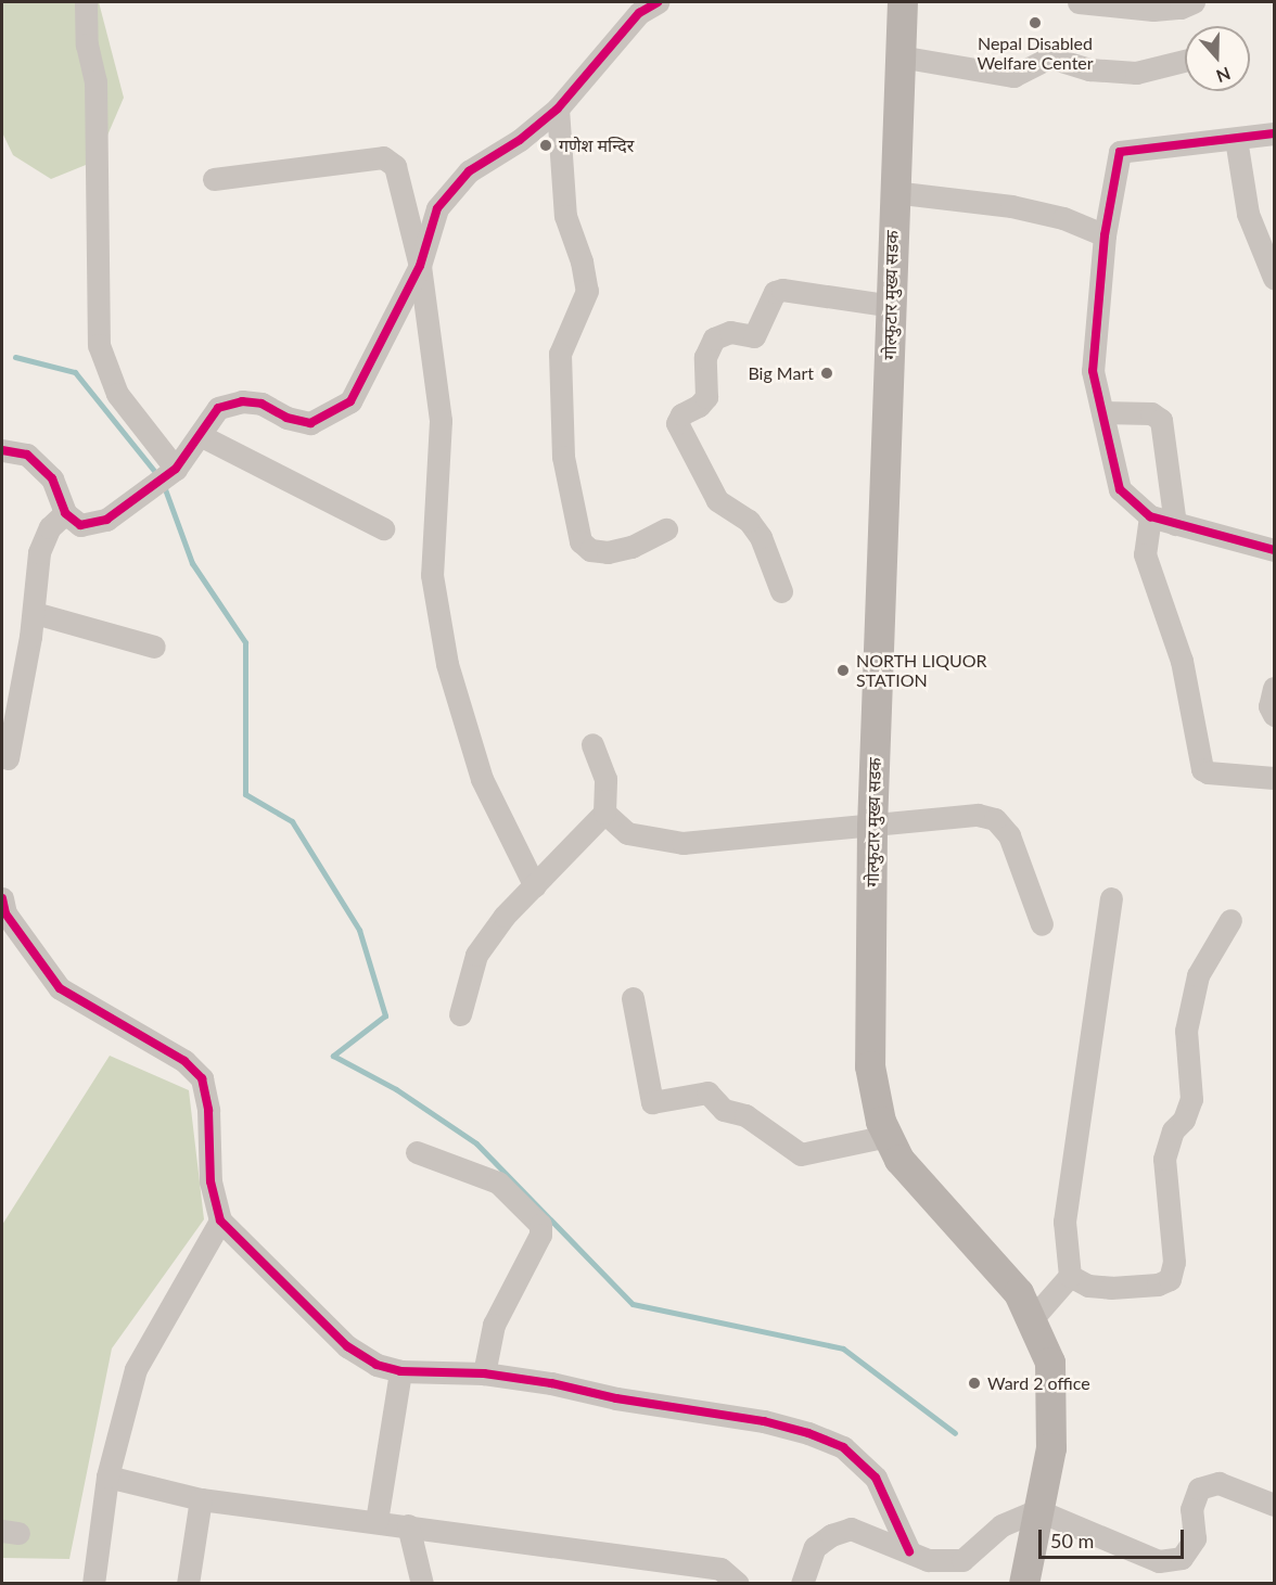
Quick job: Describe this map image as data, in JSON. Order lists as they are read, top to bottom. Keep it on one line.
{"streets":{"main road":["गोल्फुटार मुख्य सडक"]},"places":["Nepal Disabled Welfare Center","गणेश मन्दिर","Big Mart","NORTH LIQUOR STATION","Ward 2 office"],"scale_bar":"50 m","north":"bottom"}
